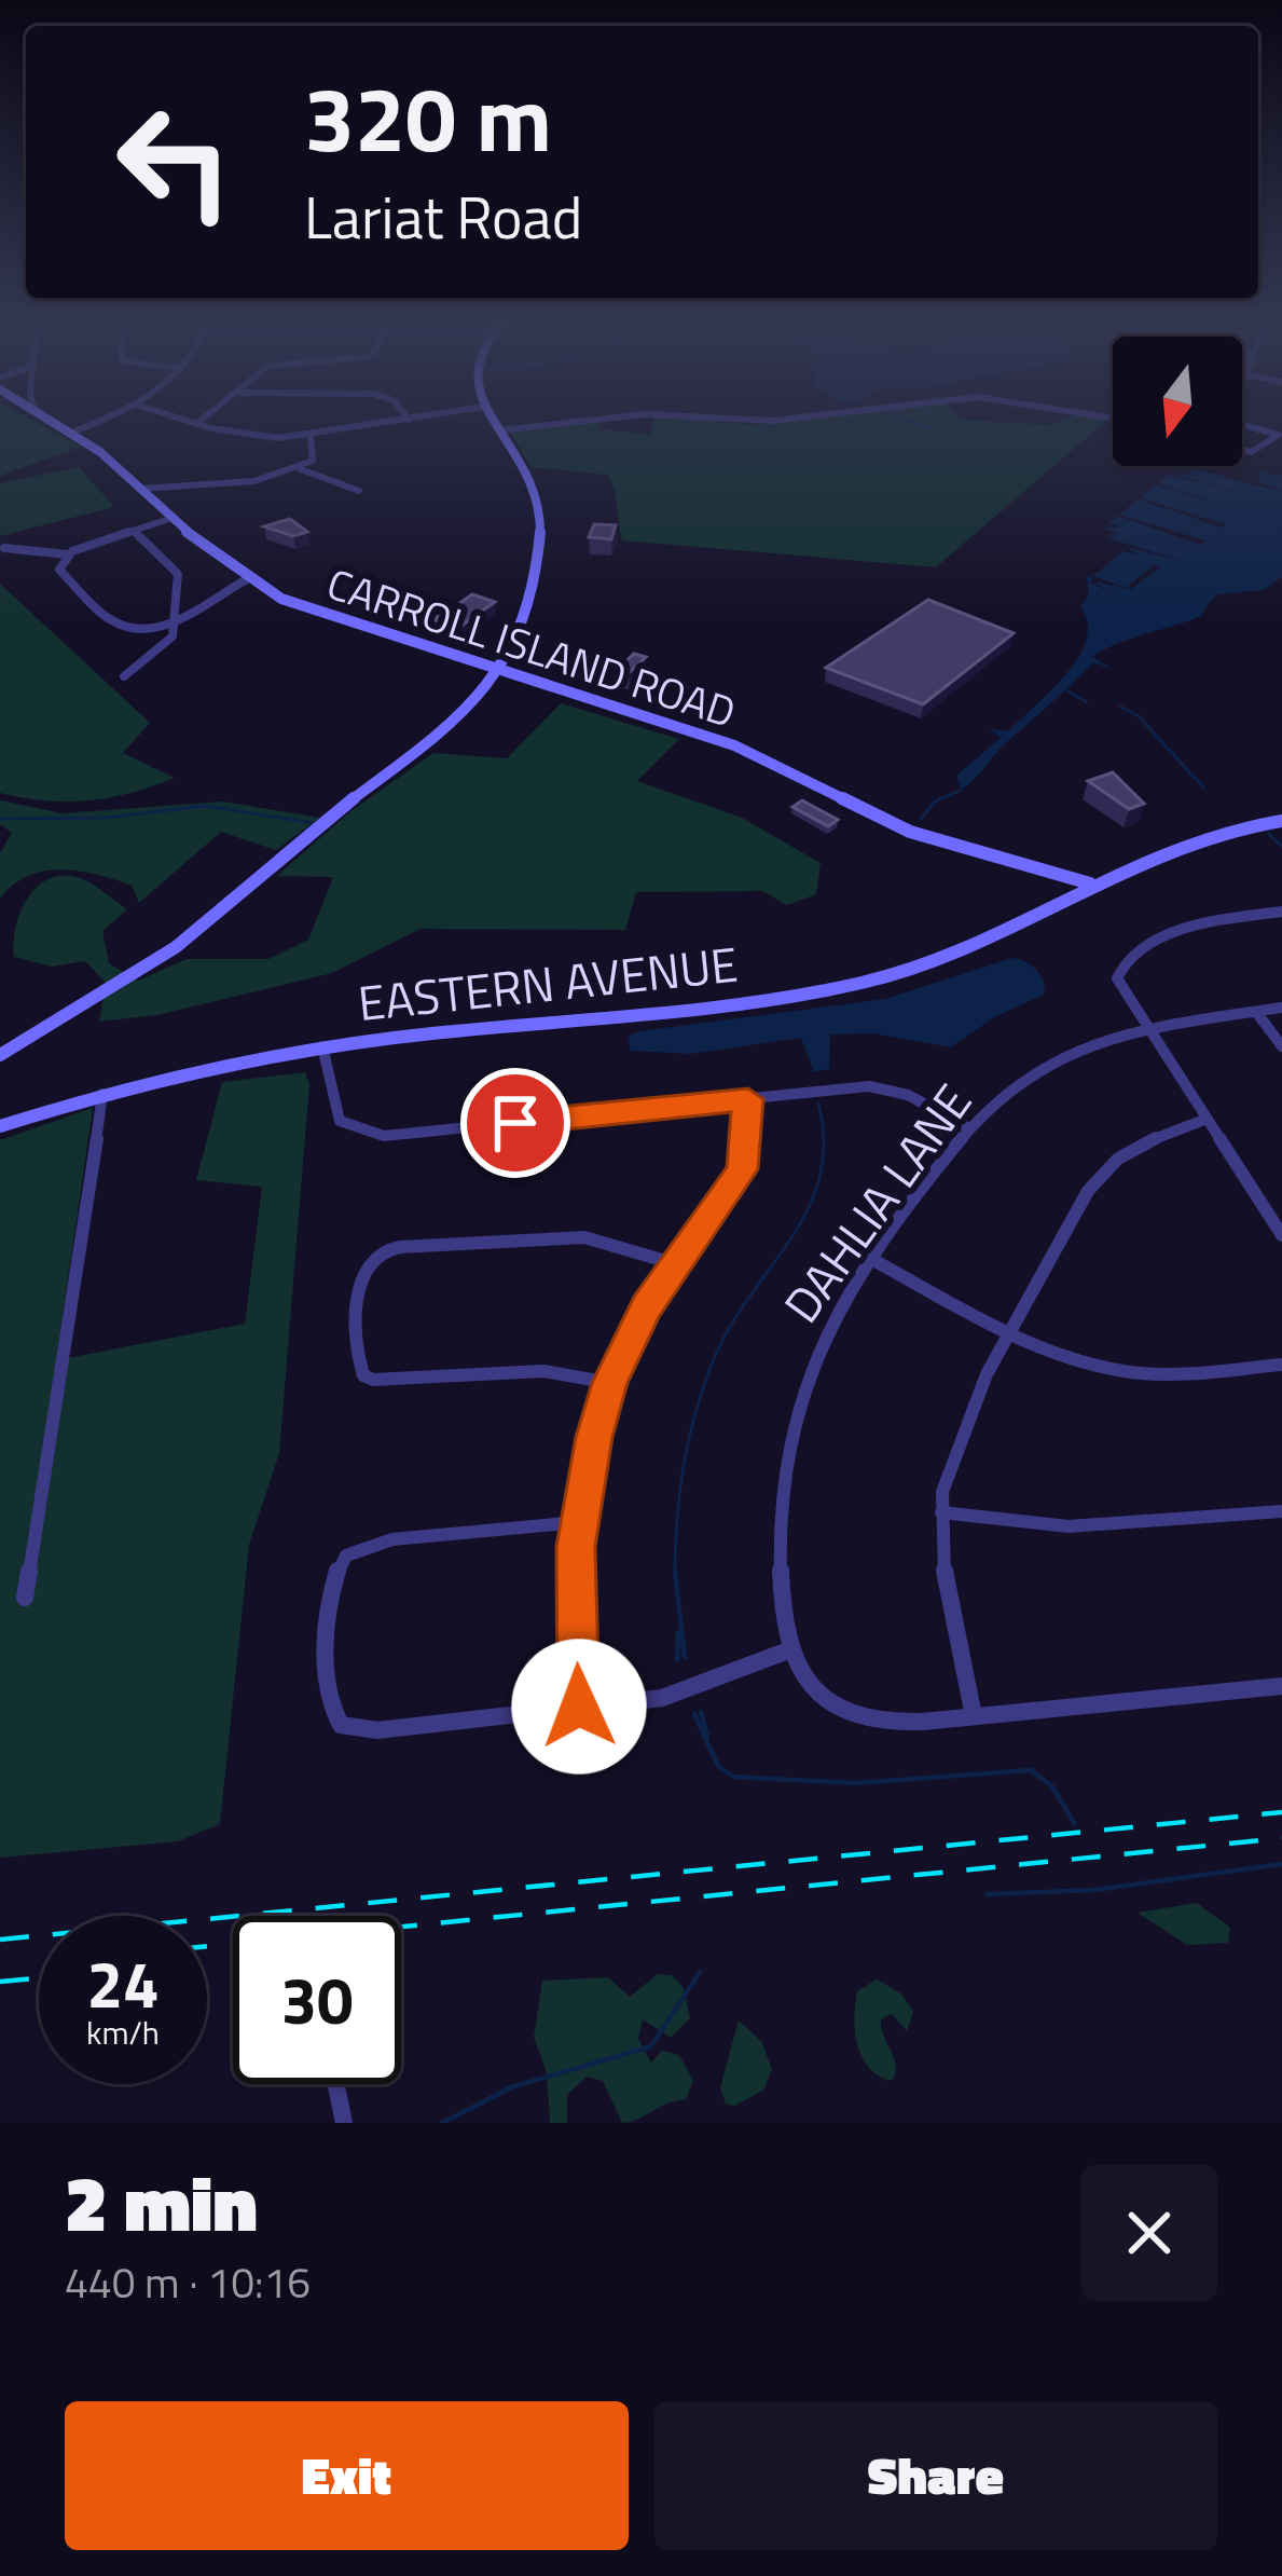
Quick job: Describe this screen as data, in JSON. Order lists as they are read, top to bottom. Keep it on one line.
{"streets":{"street":["CARROLL ISLAND ROAD","EASTERN AVENUE","DAHLIA LANE"]},"crossings":[["CARROLL ISLAND ROAD","EASTERN AVENUE"]],"north":"bottom","page":{"turn":["320 m","Lariat Road"],"speed":"24 km/h","limit":"30","heading":["2 min","440 m · 10:16"],"buttons":["Exit","Share"]}}
